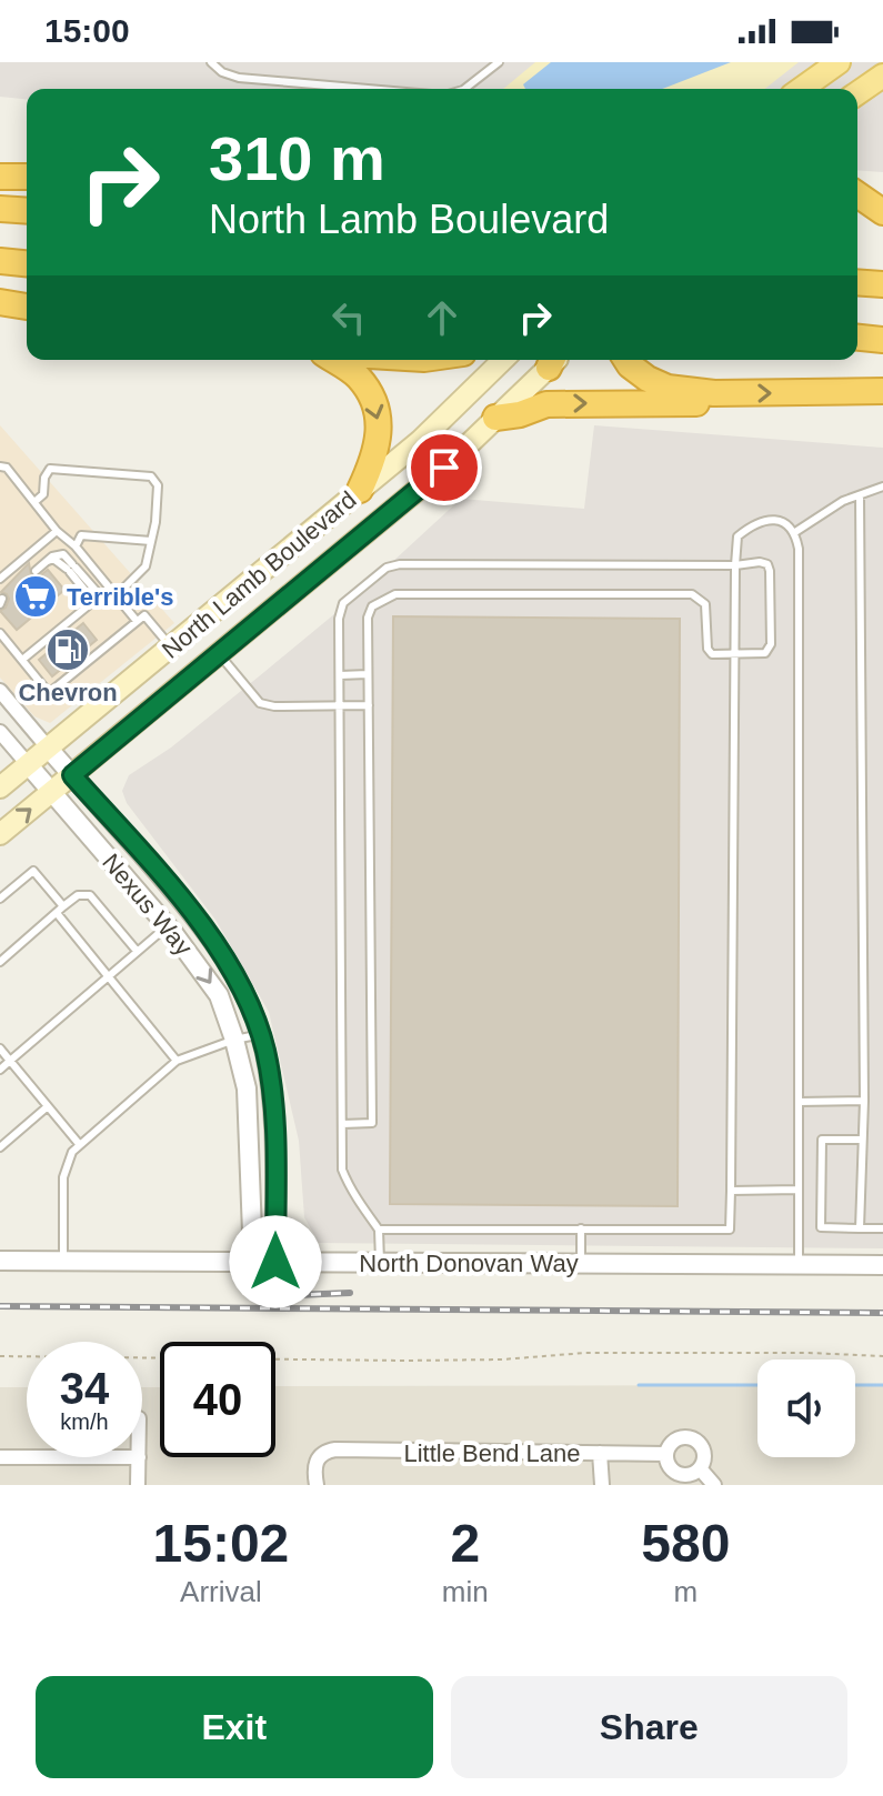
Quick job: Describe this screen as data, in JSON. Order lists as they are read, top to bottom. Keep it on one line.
{"streets":{"main road":["North Lamb Boulevard"],"street":["Nexus Way","North Donovan Way","Little Bend Lane"]},"crossings":[["North Lamb Boulevard","Nexus Way"],["Nexus Way","North Donovan Way"]],"places":{"supermarket":["Terrible's"],"fuel station":["Chevron"]},"page":{"status":"15:00","turn":["310 m","North Lamb Boulevard"],"speed":"34 km/h","limit":"40","eta":["15:02","Arrival","2","min","580","m"],"buttons":["Exit","Share"]}}
